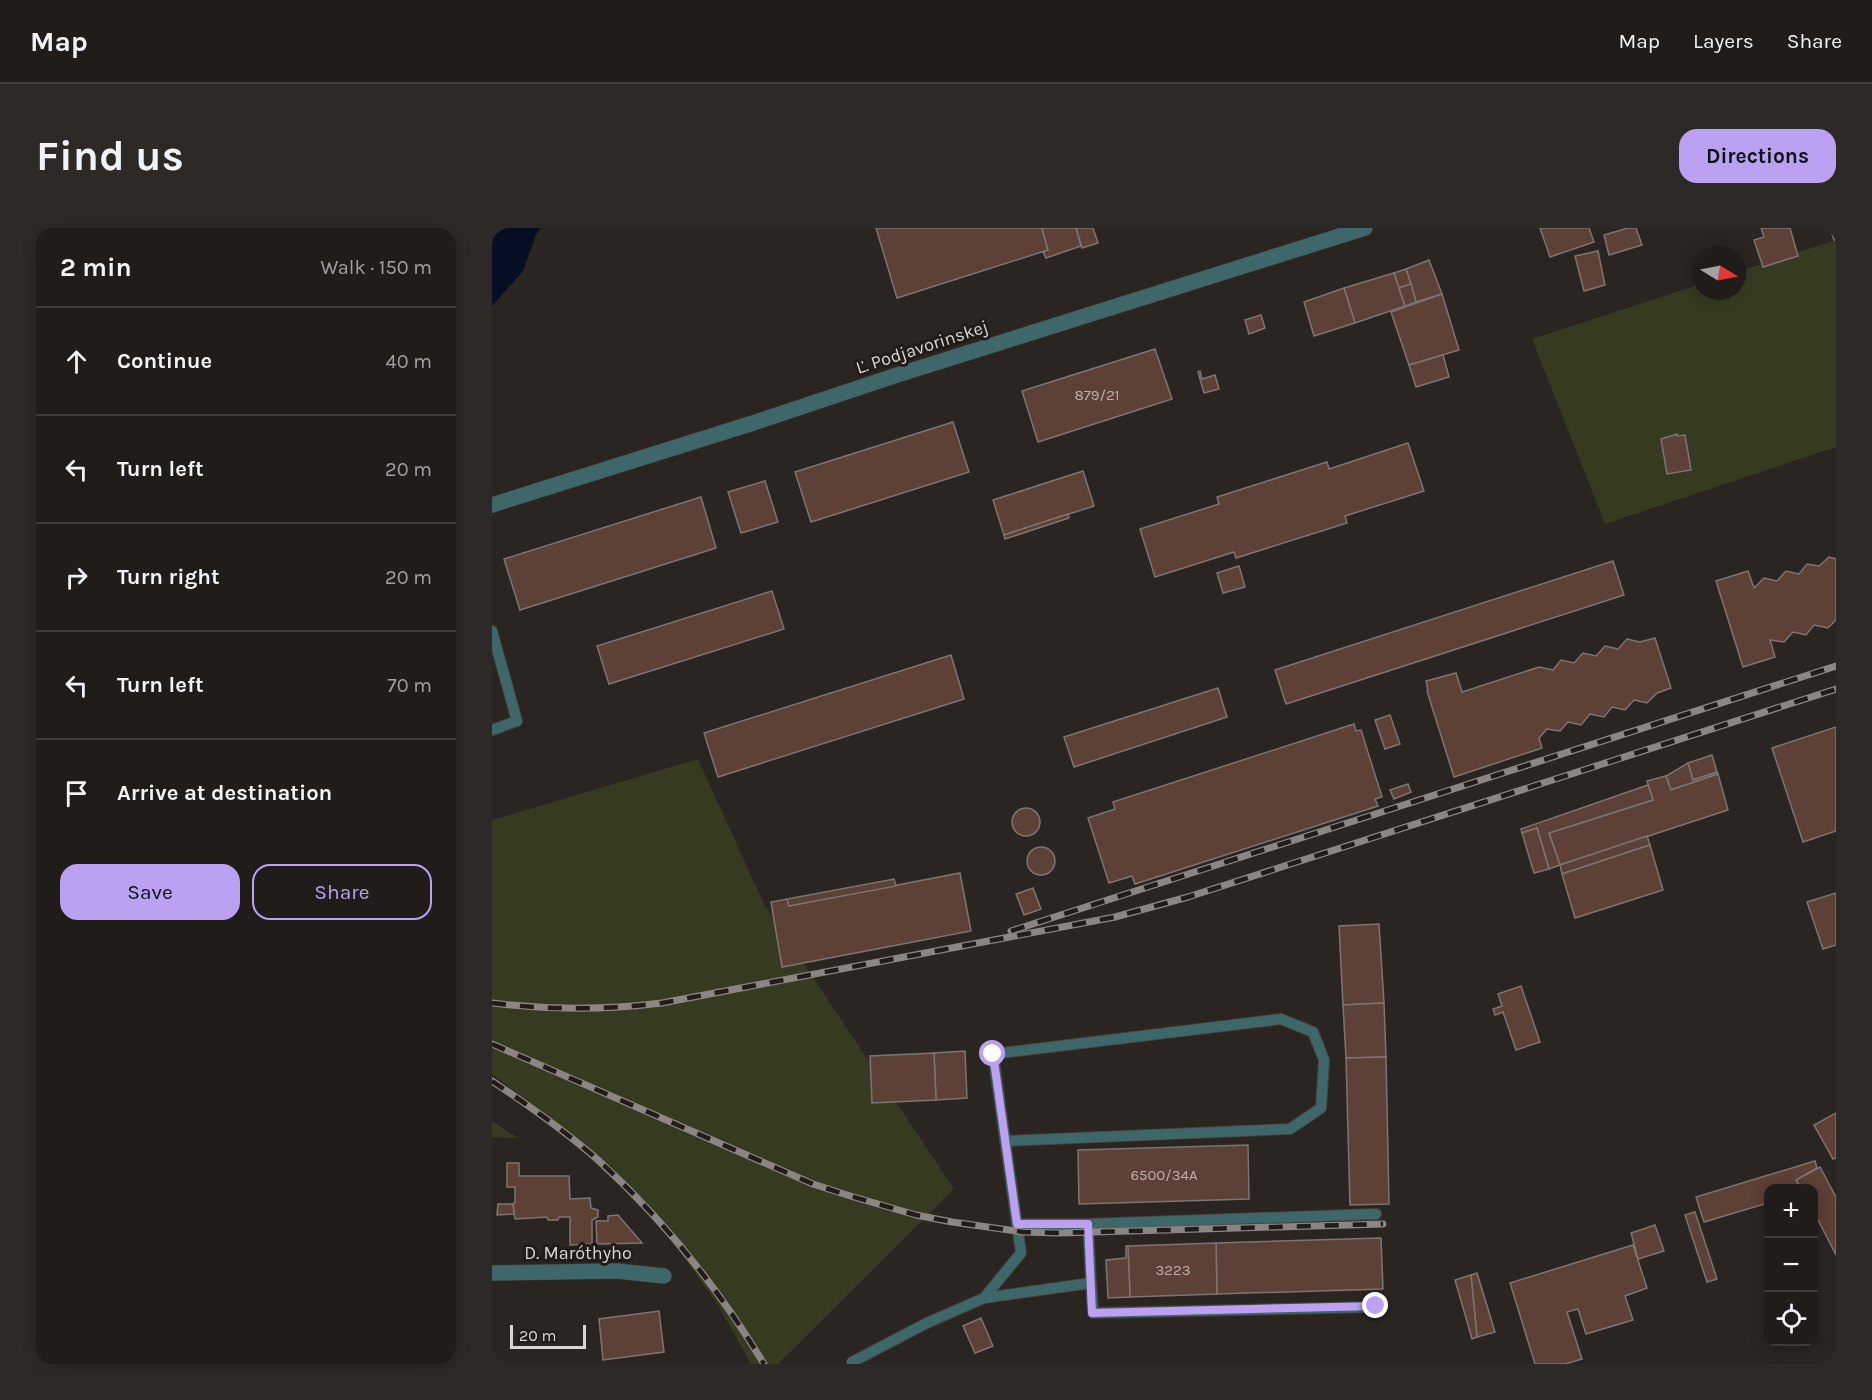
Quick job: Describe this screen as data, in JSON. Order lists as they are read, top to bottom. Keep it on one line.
{"streets":{"street":["Ľ. Podjavorinskej","D. Maróthyho"]},"house_numbers":["879/21","6500/34A","3223"],"scale_bar":"20 m","north":"right","page":{"header":"Map","nav":["Map","Layers","Share"],"buttons":["Directions",["Save","Share"]],"title":"Find us","heading":["2 min","Walk · 150 m"],"list":[["Continue","40 m"],["Turn left","20 m"],["Turn right","20 m"],["Turn left","70 m"],"Arrive at destination"],"map_buttons":["+","−"],"scale":"20 m"}}
